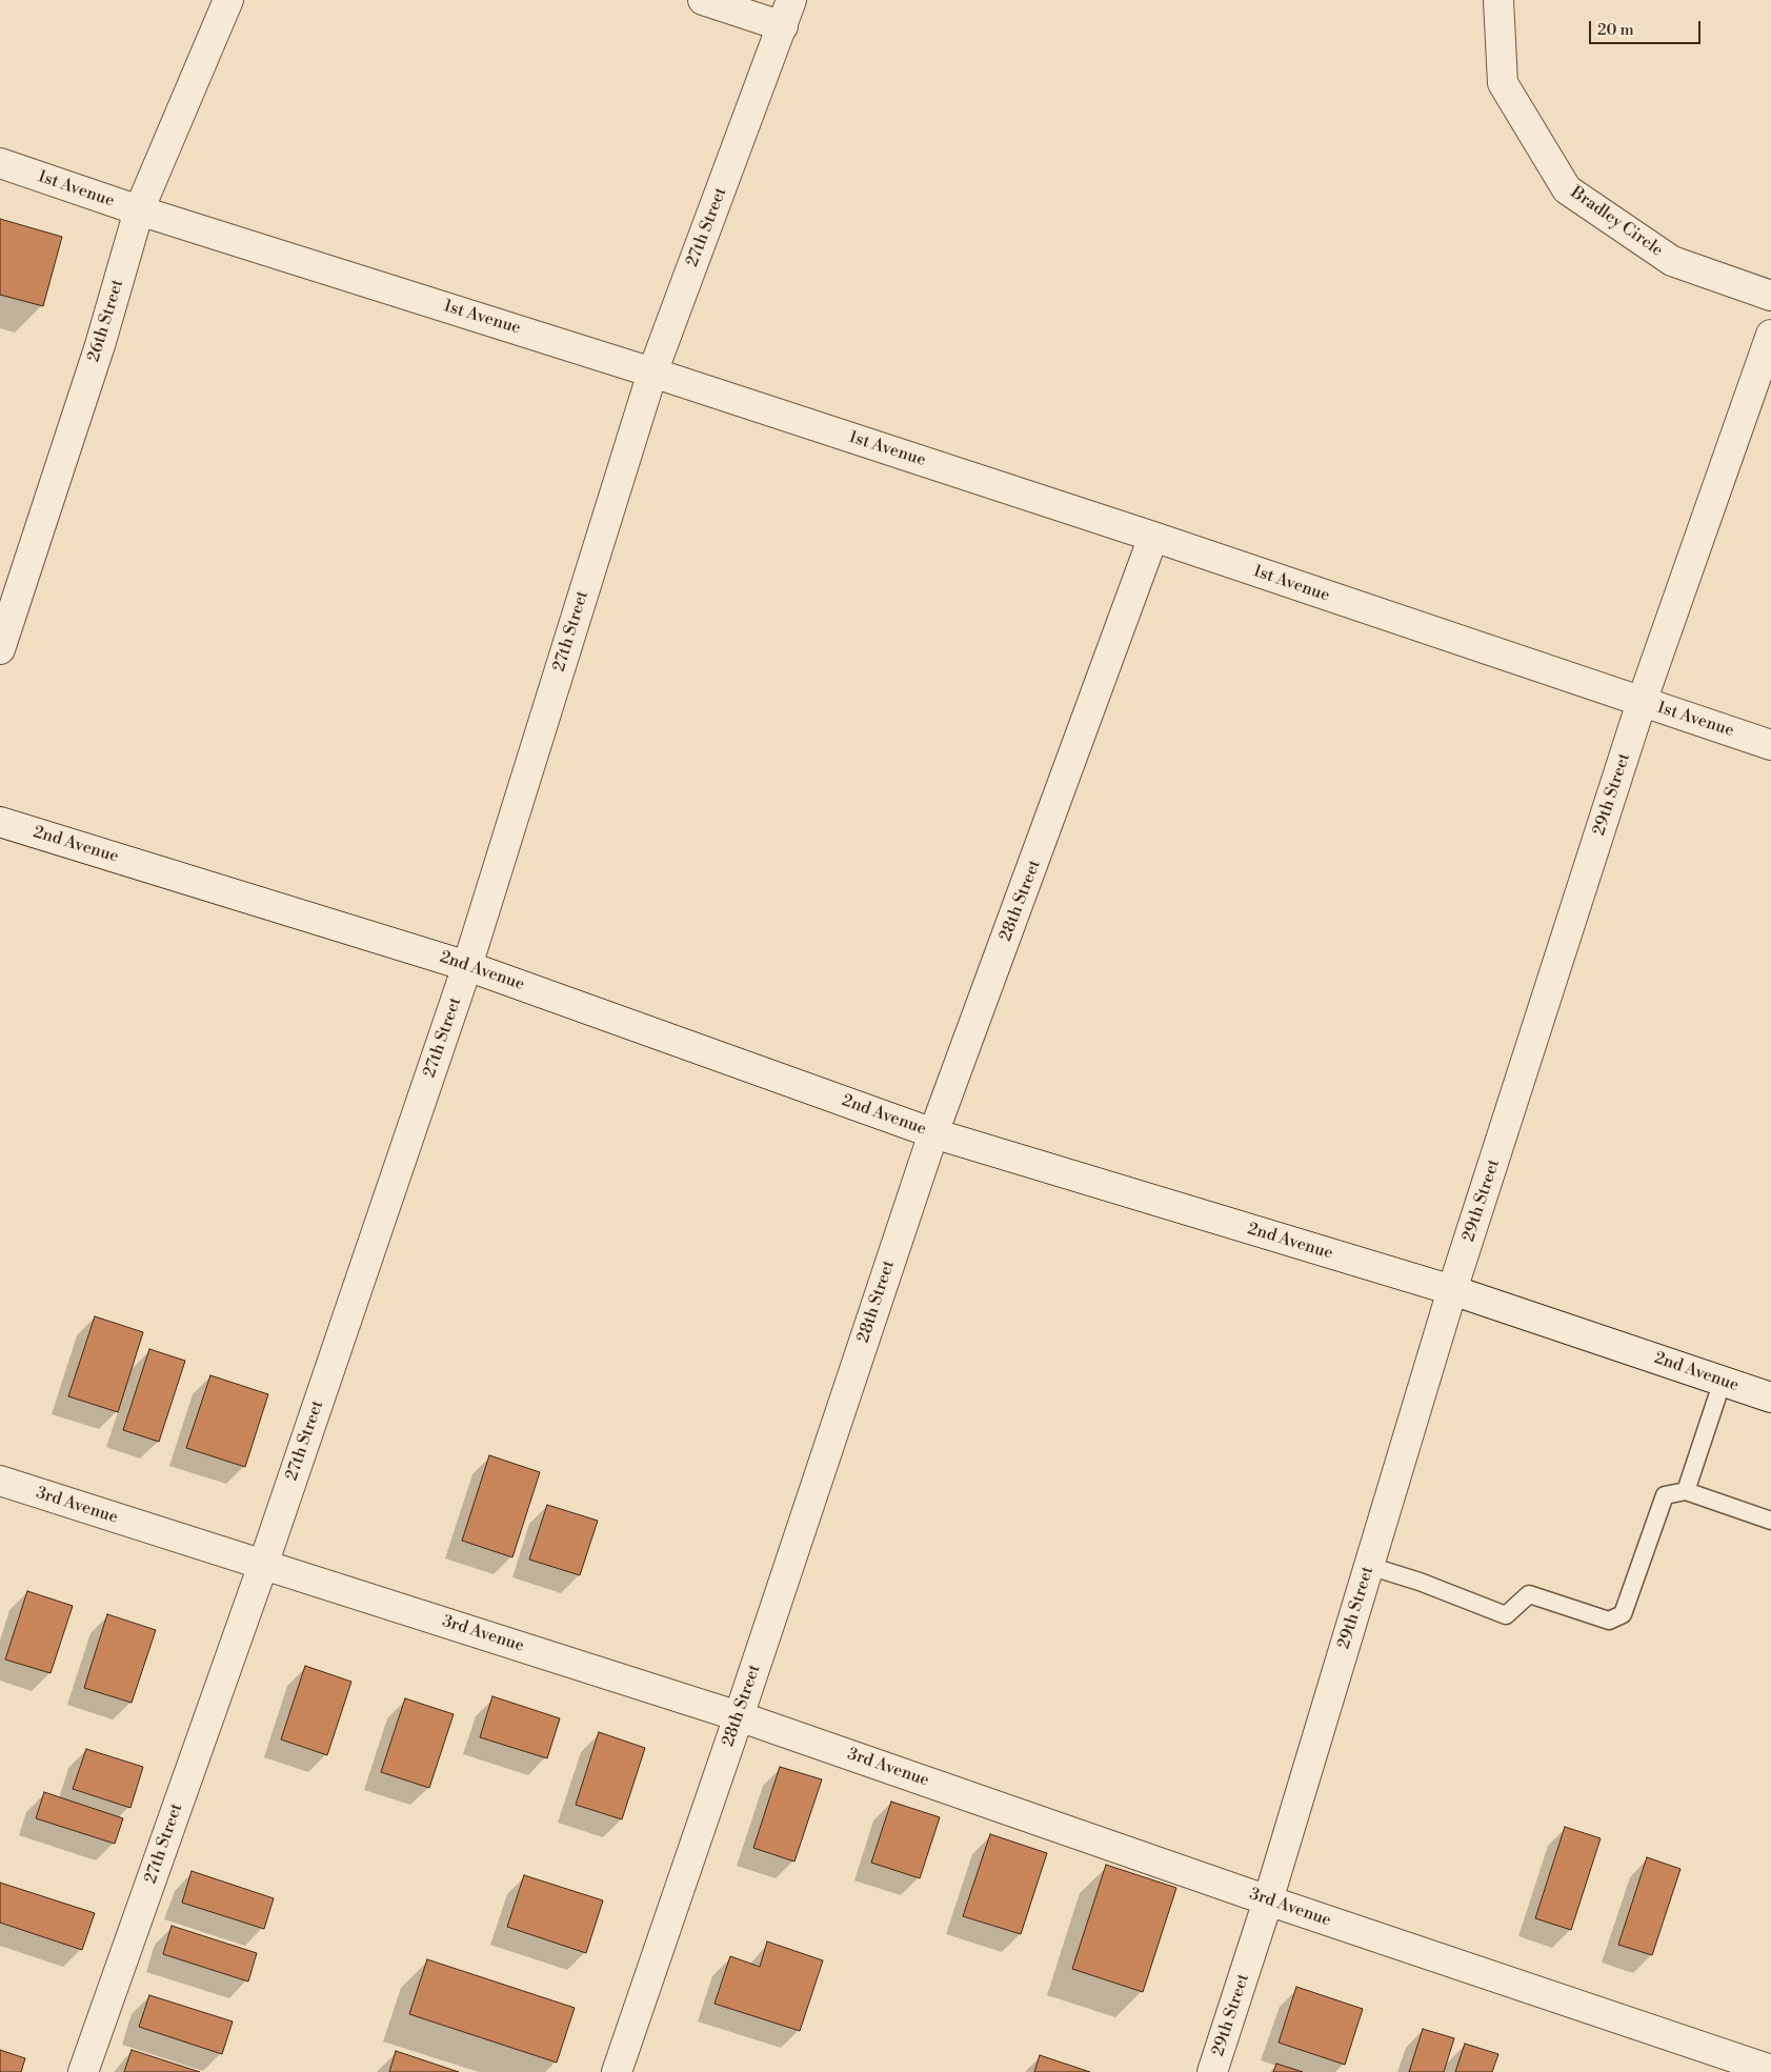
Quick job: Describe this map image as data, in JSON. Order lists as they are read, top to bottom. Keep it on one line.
{"streets":{"street":["1st Avenue","Bradley Circle","27th Street","26th Street","29th Street","2nd Avenue","28th Street","3rd Avenue"]},"crossings":[["1st Avenue","27th Street"],["1st Avenue","26th Street"],["1st Avenue","29th Street"],["1st Avenue","28th Street"],["27th Street","2nd Avenue"],["27th Street","3rd Avenue"],["29th Street","2nd Avenue"],["29th Street","3rd Avenue"],["2nd Avenue","28th Street"],["28th Street","3rd Avenue"]],"scale_bar":"20 m"}
